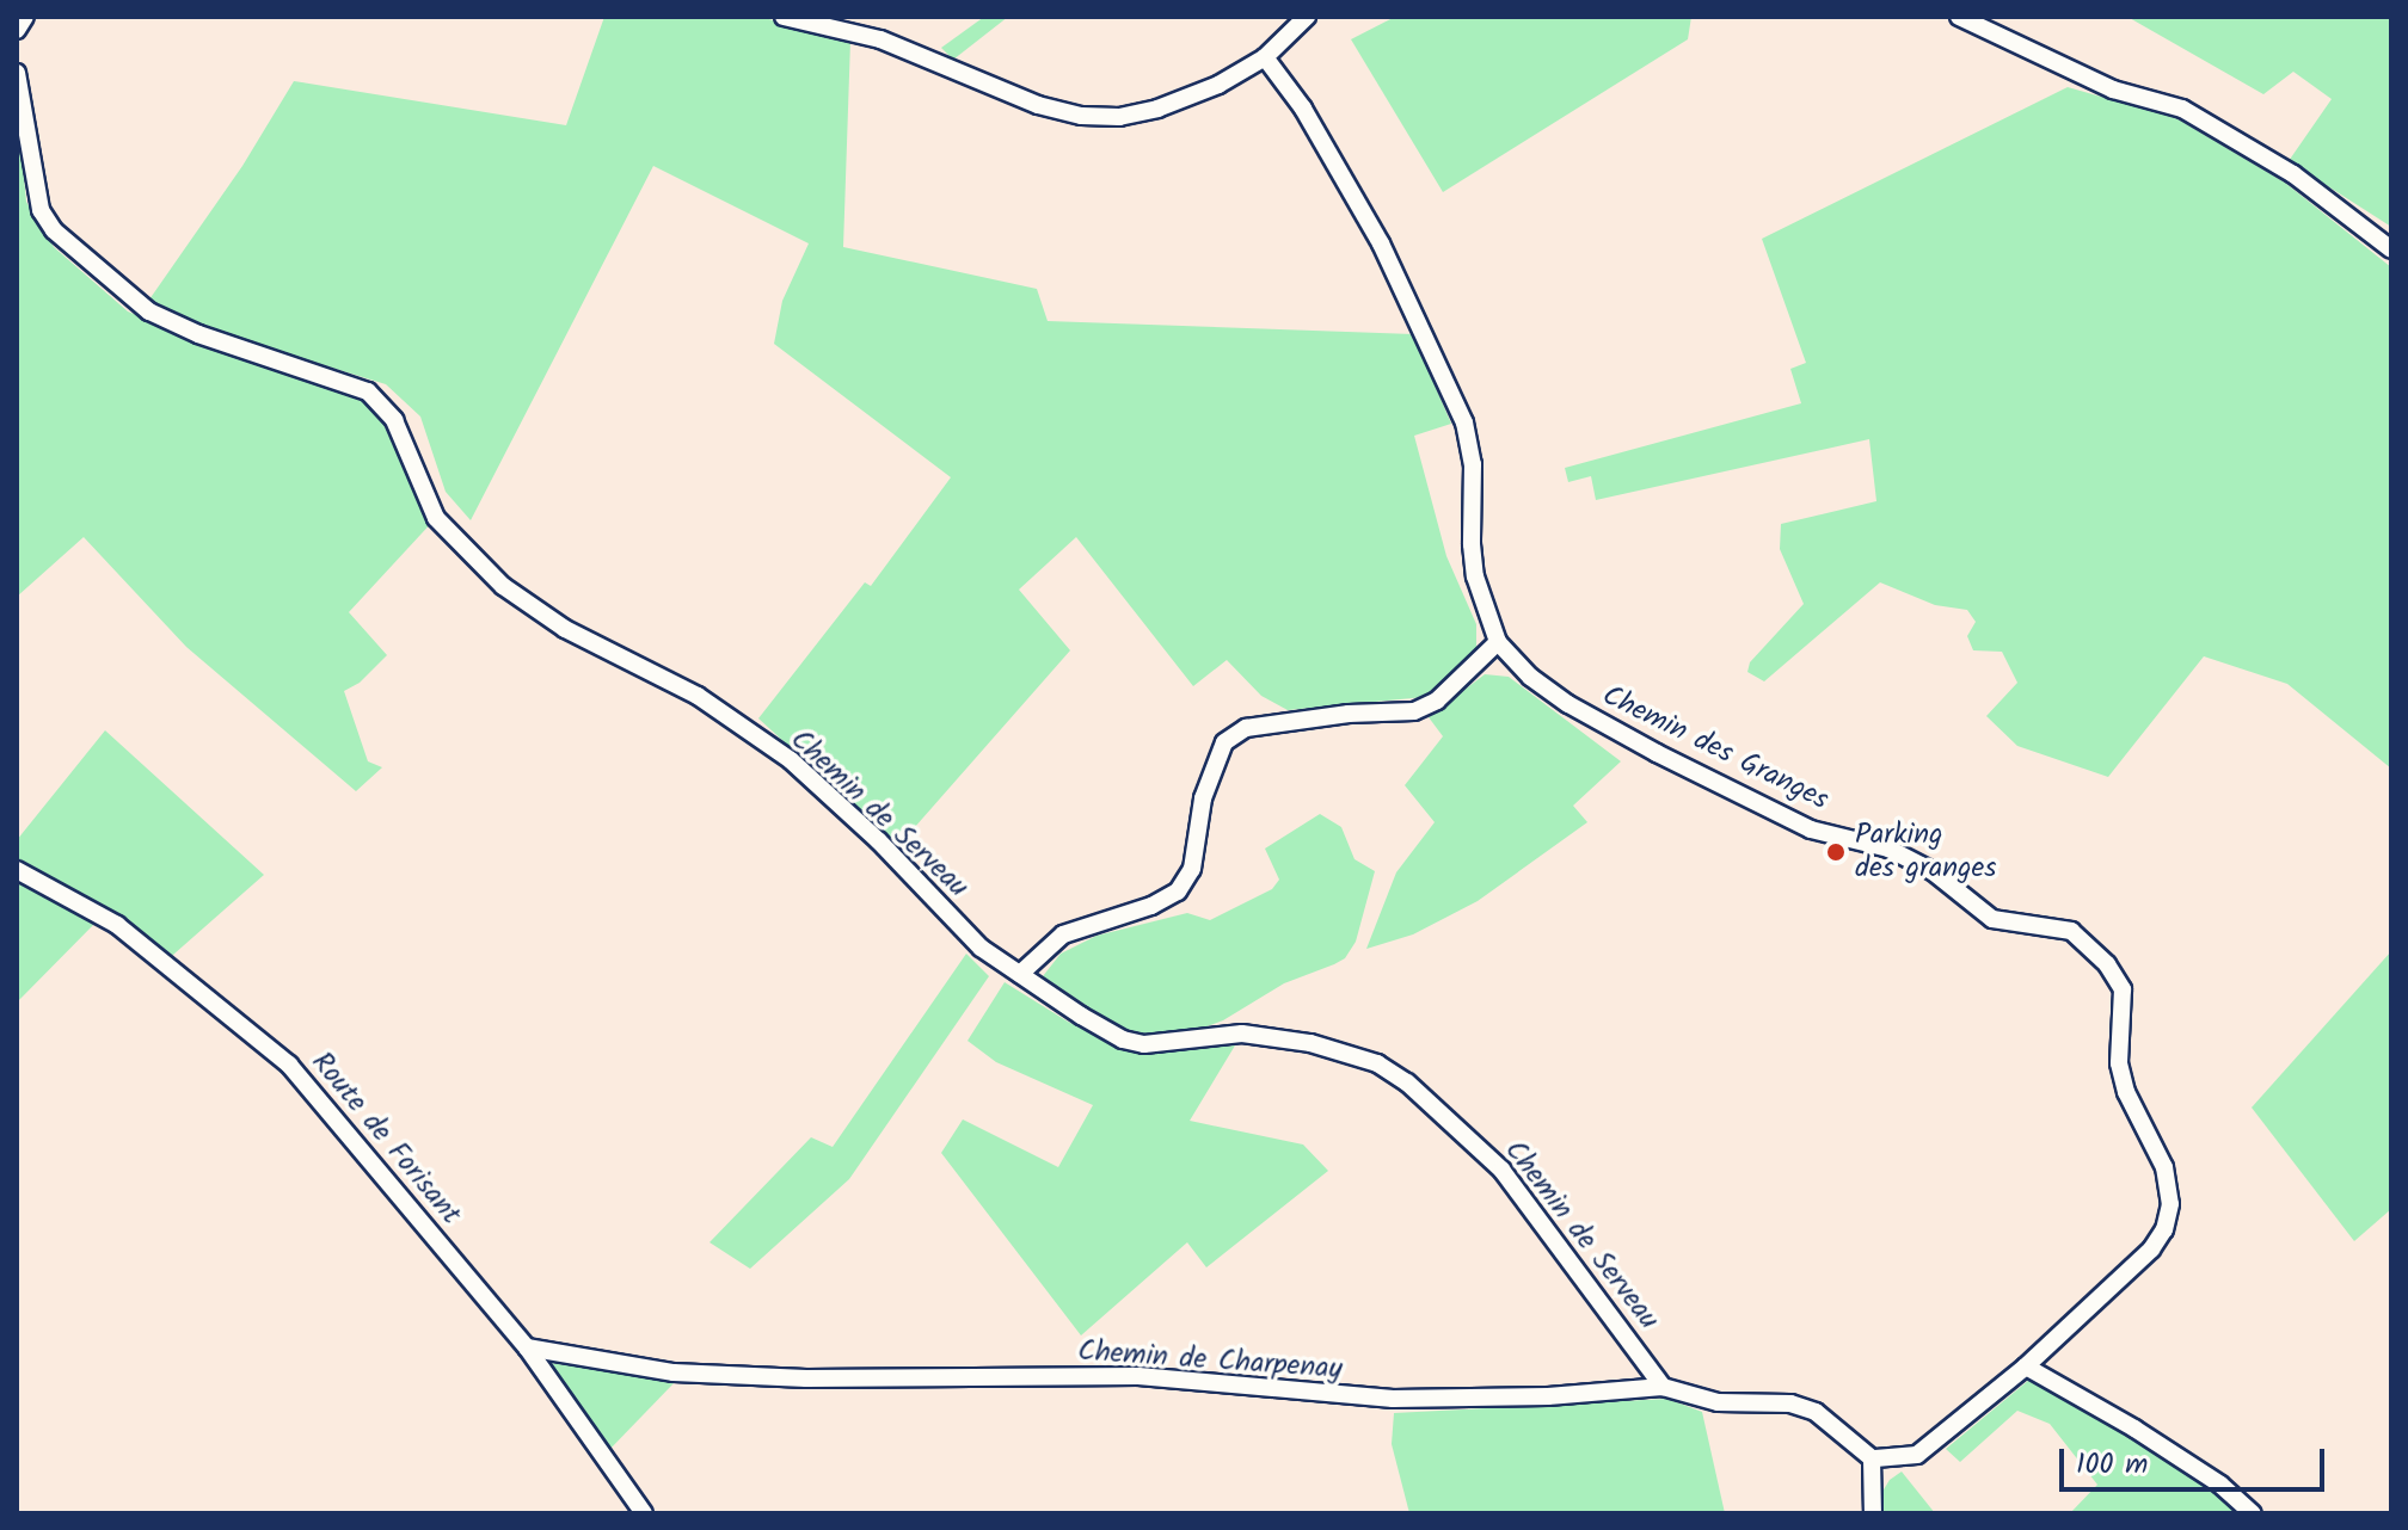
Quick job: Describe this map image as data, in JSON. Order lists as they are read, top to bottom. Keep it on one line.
{"streets":{"street":["Chemin des Granges","Chemin de Serveau","Route de Forisant","Chemin de Charpenay"]},"crossings":[["Chemin des Granges","Chemin de Charpenay"],["Chemin de Serveau","Chemin de Charpenay"],["Route de Forisant","Chemin de Charpenay"]],"places":["Parking des granges"],"scale_bar":"100 m"}
